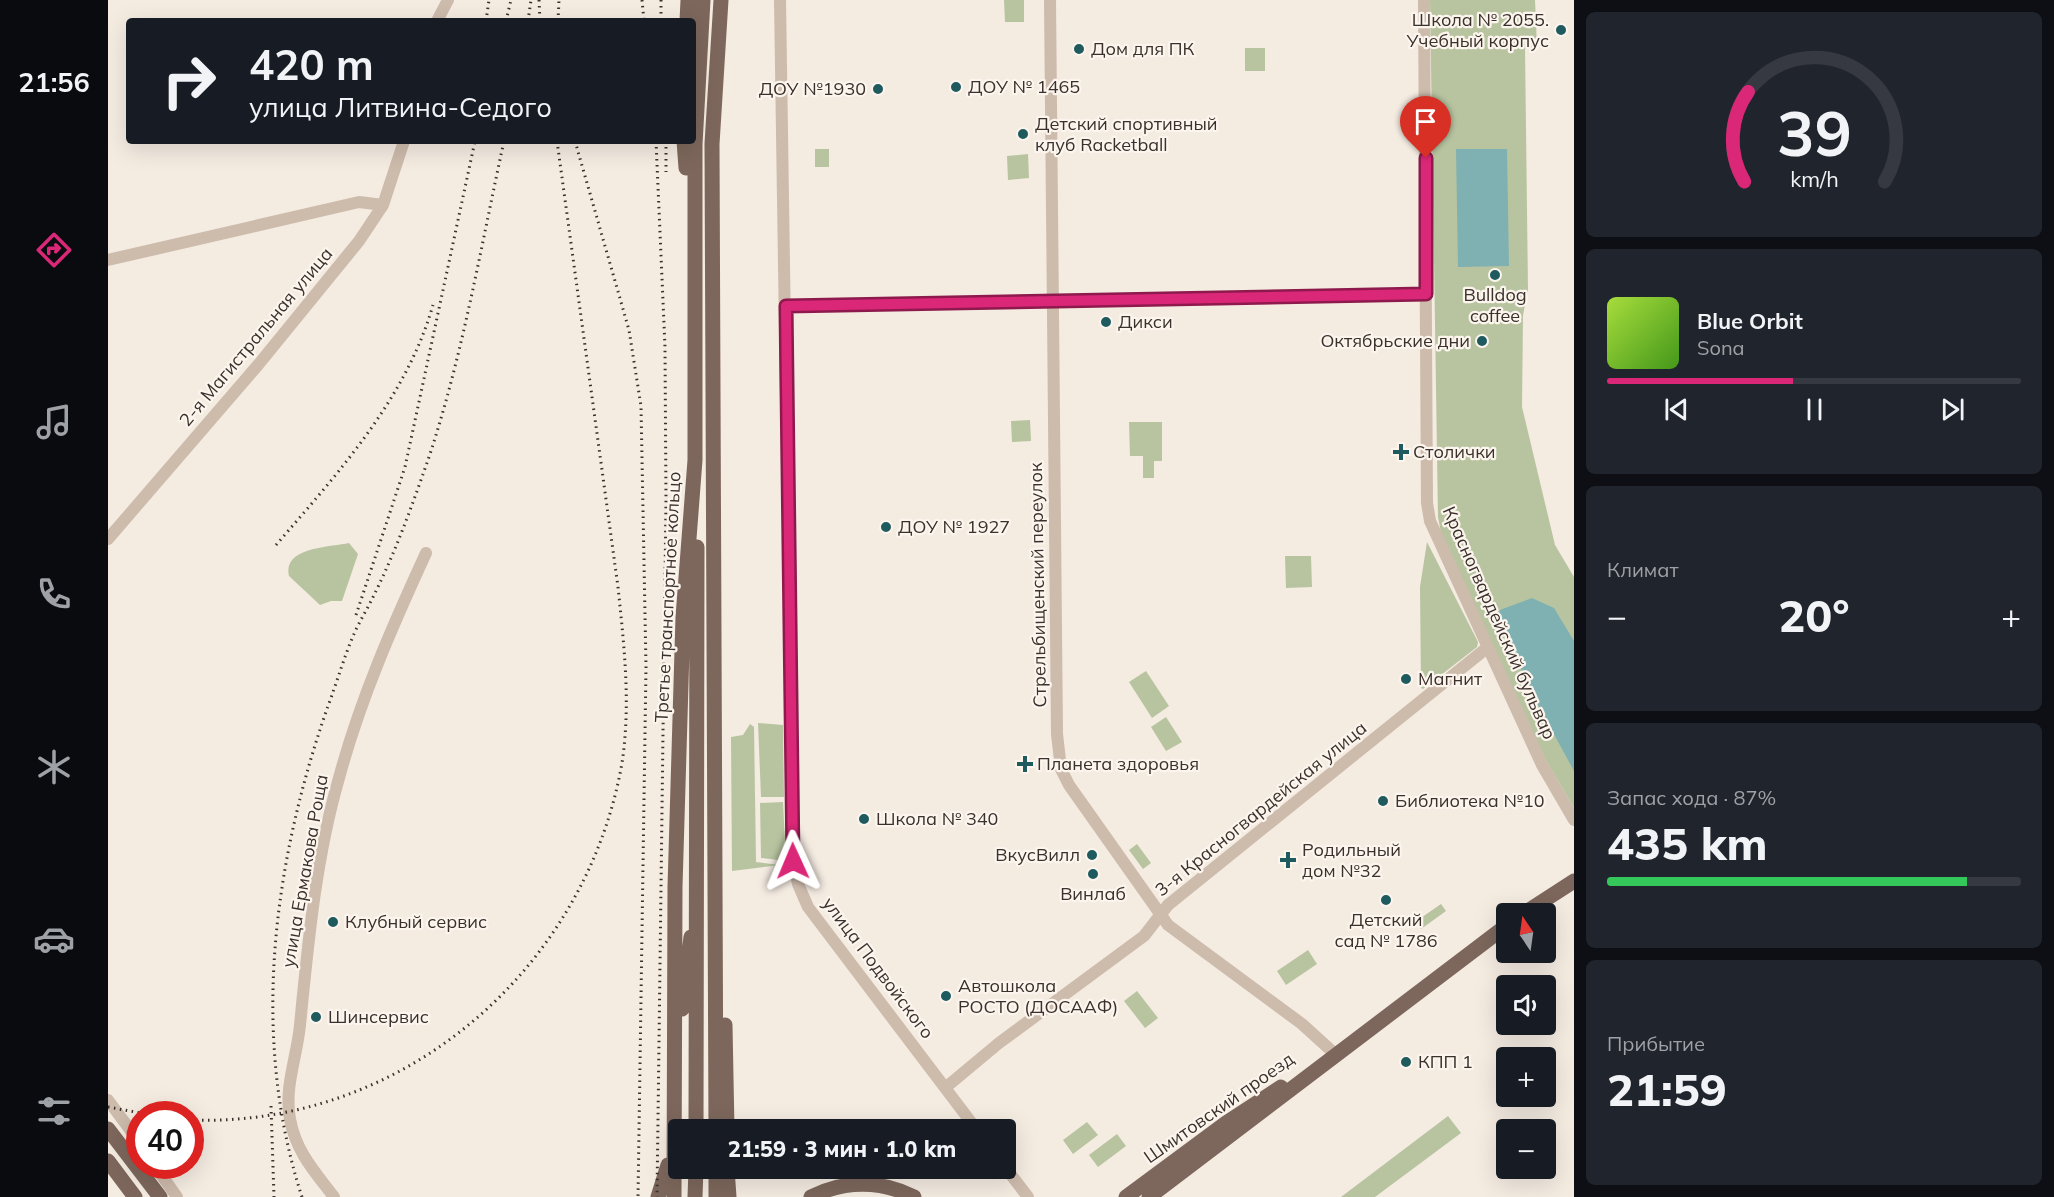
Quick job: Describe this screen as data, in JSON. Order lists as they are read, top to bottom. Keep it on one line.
{"streets":{"main road":["Третье транспортное кольцо","Шмитовский проезд"],"street":["2-я Магистральная улица","Стрельбищенский переулок","Красногвардейский бульвар","3-я Красногвардейская улица","улица Ермакова Роща","улица Подвойского"]},"crossings":[["Стрельбищенский переулок","3-я Красногвардейская улица"],["Стрельбищенский переулок","Шмитовский проезд"],["Красногвардейский бульвар","3-я Красногвардейская улица"],["3-я Красногвардейская улица","улица Подвойского"]],"places":{"other":["Школа № 2055. Учебный корпус","Дом для ПК","ДОУ № 1465","ДОУ №1930","Детский спортивный клуб Racketball","Bulldog coffee","Дикси","Октябрьские дни","ДОУ № 1927","Магнит","Библиотека №10","Школа № 340","ВкусВилл","Винлаб","Детский сад № 1786","Клубный сервис","Автошкола РОСТО (ДОСААФ)","Шинсервис","КПП 1"],"health":["Столички","Планета здоровья","Родильный дом №32"]},"north":"top","page":{"tabs":"21:56","turn":["420 m","улица Литвина-Седого"],"song":["Blue Orbit","Sona"],"tile":["Климат",["Запас хода · 87%","435 km"],["Прибытие","21:59"]],"heat":["−","20°","+"],"map_buttons":["+","−"],"limit":"40","trip":"21:59 · 3 мин · 1.0 km","gauge":["39","km/h"]}}
